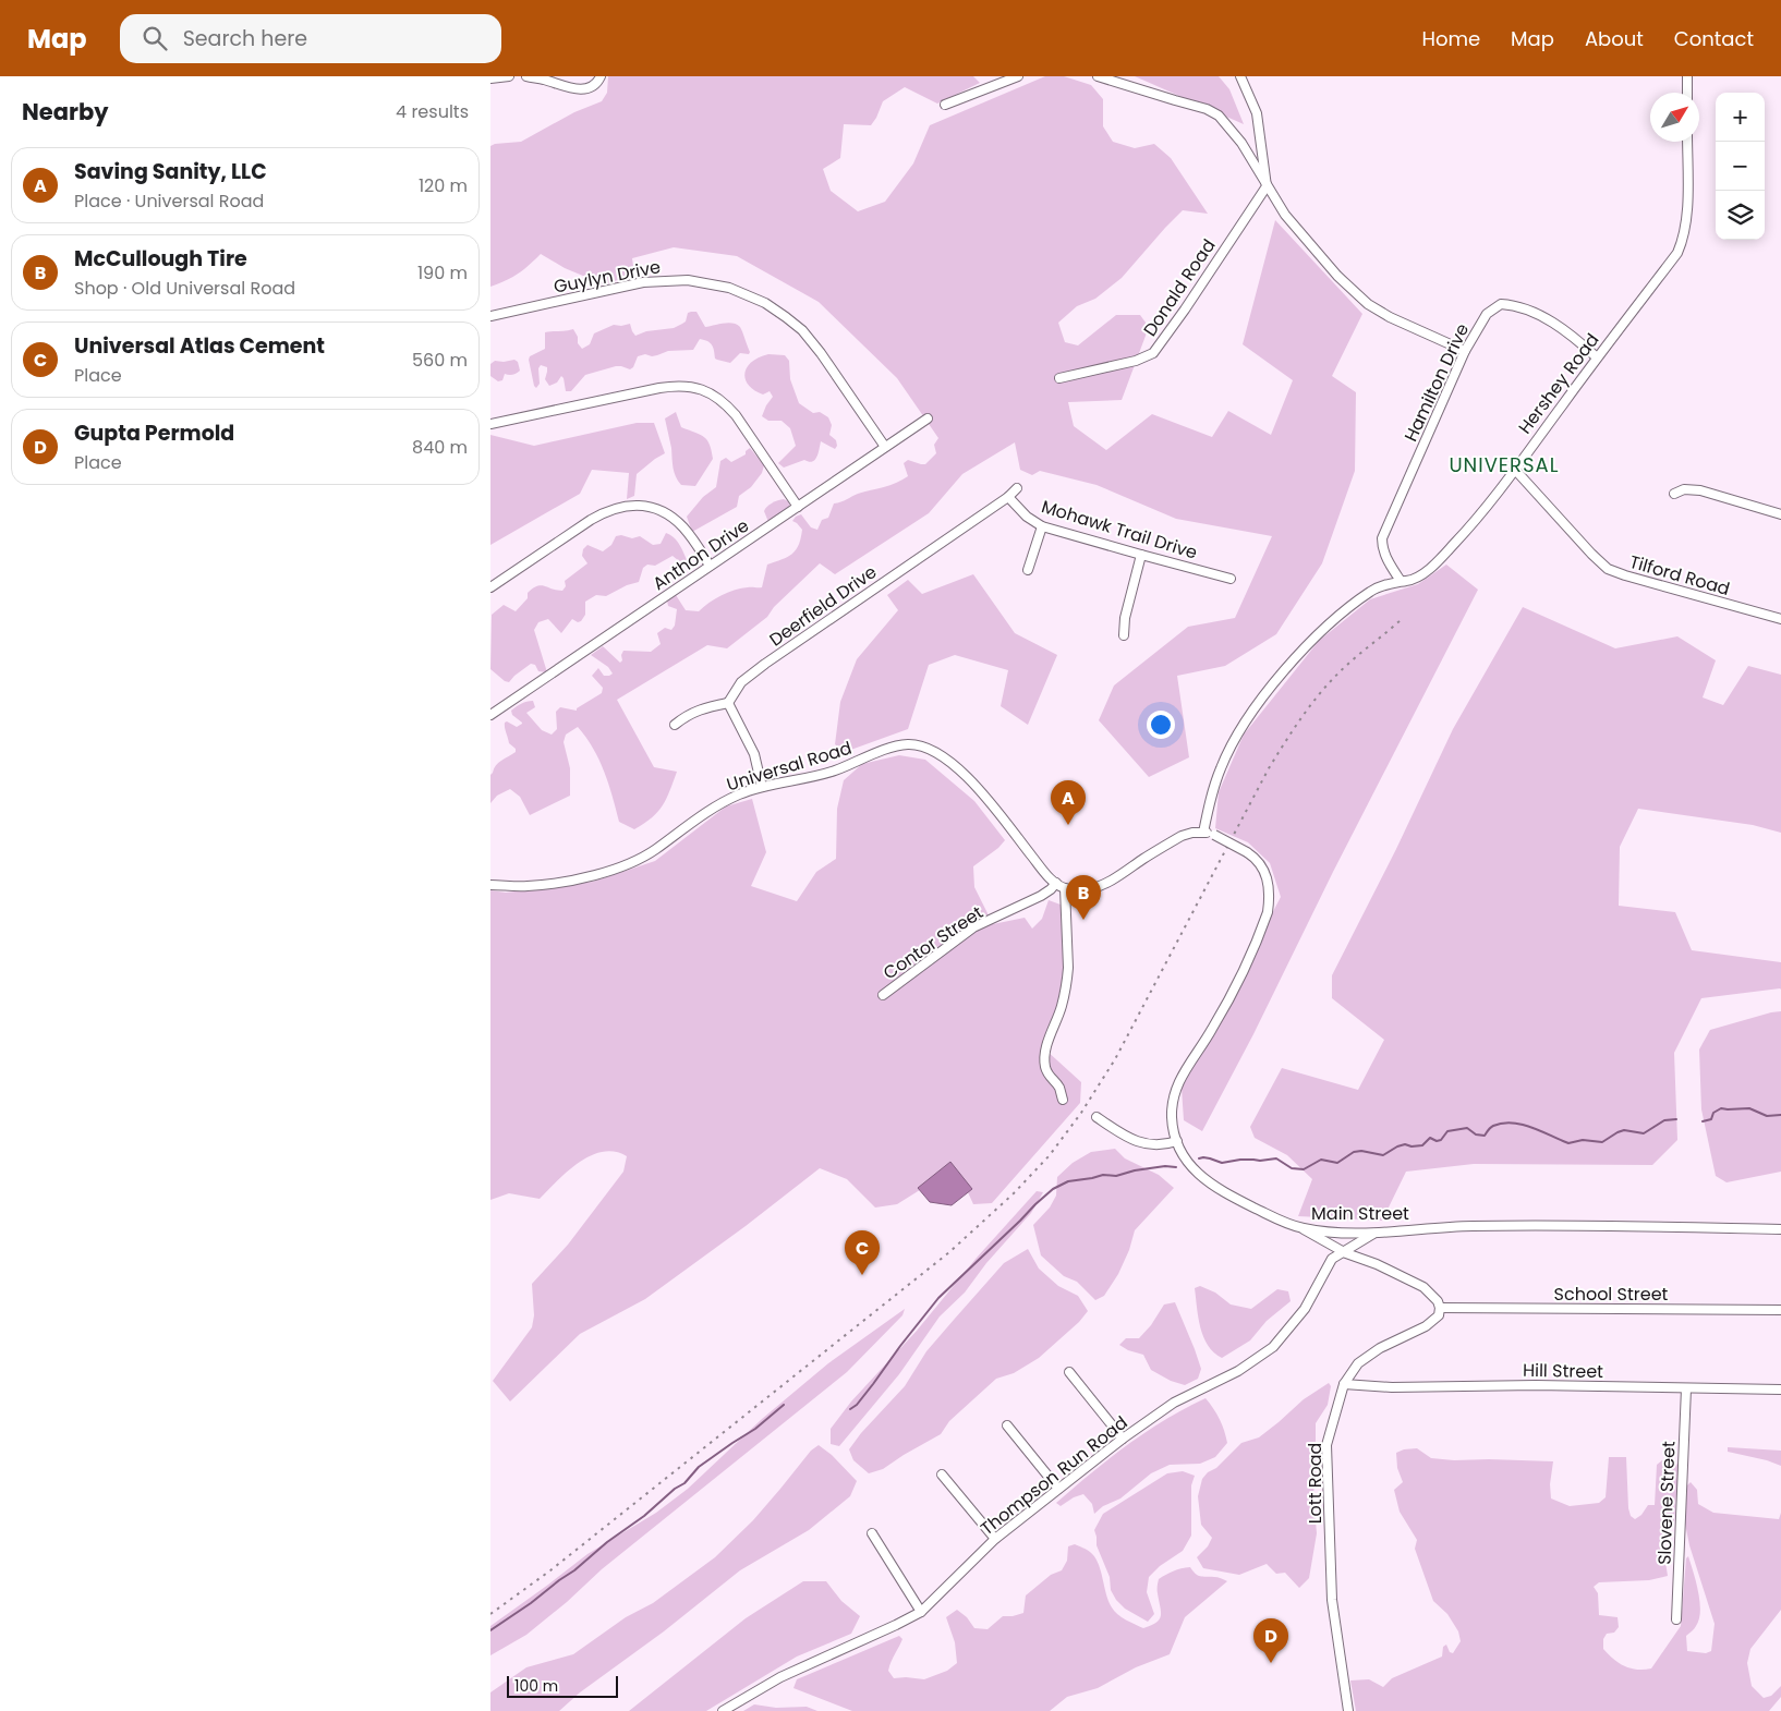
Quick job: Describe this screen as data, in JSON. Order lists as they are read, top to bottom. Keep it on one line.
{"streets":{"street":["Guylyn Drive","Donald Road","Hamilton Drive","Hershey Road","Mohawk Trail Drive","Anthon Drive","Tilford Road","Deerfield Drive","Universal Road","Contor Street","Main Street","School Street","Hill Street","Thompson Run Road","Lott Road","Slovene Street"]},"crossings":[["Guylyn Drive","Anthon Drive"],["Hamilton Drive","Hershey Road"],["Hershey Road","Tilford Road"],["Hershey Road","Main Street"],["Mohawk Trail Drive","Deerfield Drive"],["Universal Road","Contor Street"],["Main Street","Thompson Run Road"],["School Street","Lott Road"],["Hill Street","Lott Road"],["Hill Street","Slovene Street"]],"districts":["UNIVERSAL"],"scale_bar":"100 m","north":"top right","page":{"header":"Map","search":"Search here","nav":["Home","Map","About","Contact"],"heading":["Nearby","4 results"],"map_buttons":["+","−"],"list":[{"mark":"A","name":"Saving Sanity, LLC","note":"Place · Universal Road","value":"120 m"},{"mark":"B","name":"McCullough Tire","note":"Shop · Old Universal Road","value":"190 m"},{"mark":"C","name":"Universal Atlas Cement","note":"Place","value":"560 m"},{"mark":"D","name":"Gupta Permold","note":"Place","value":"840 m"}],"pins":["A","B","C","D"],"scale":"100 m"}}
